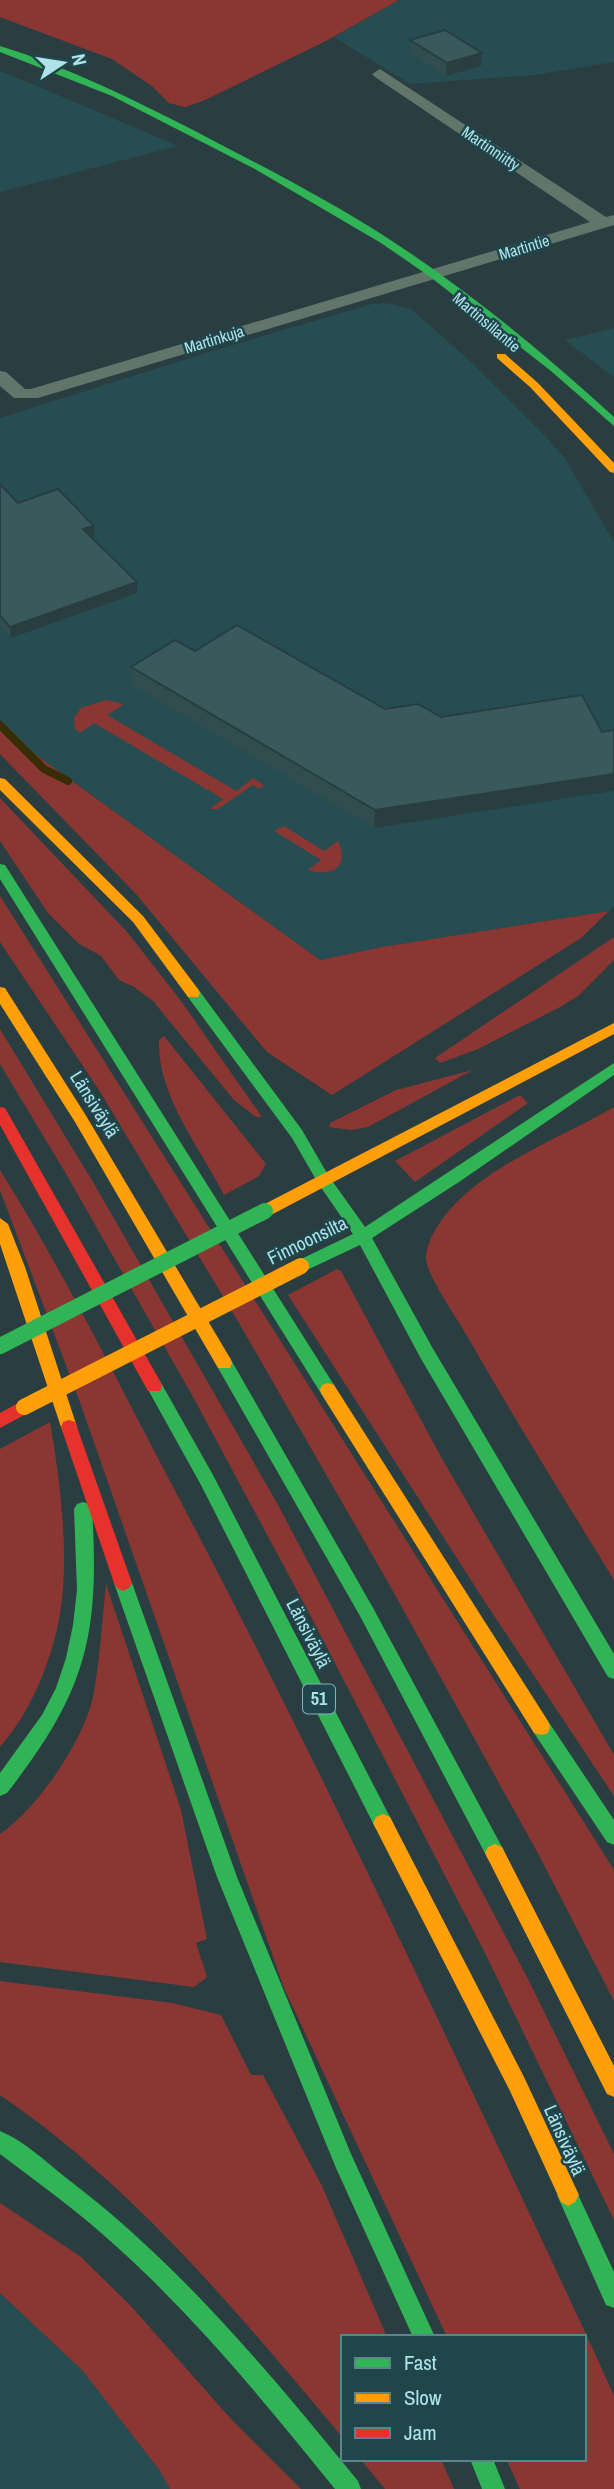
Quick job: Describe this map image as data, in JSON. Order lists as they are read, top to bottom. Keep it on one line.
{"streets":{"main road":["Martinsillantie","Länsiväylä","Finnoonsilta","51"],"street":["Martinniitty","Martintie","Martinkuja"]},"crossings":[["Martinniitty","Martintie"],["Martintie","Martinsillantie"],["Martintie","Martinkuja"],["Martinsillantie","Martinkuja"]],"legend":["Fast","Slow","Jam"],"north":"right"}
